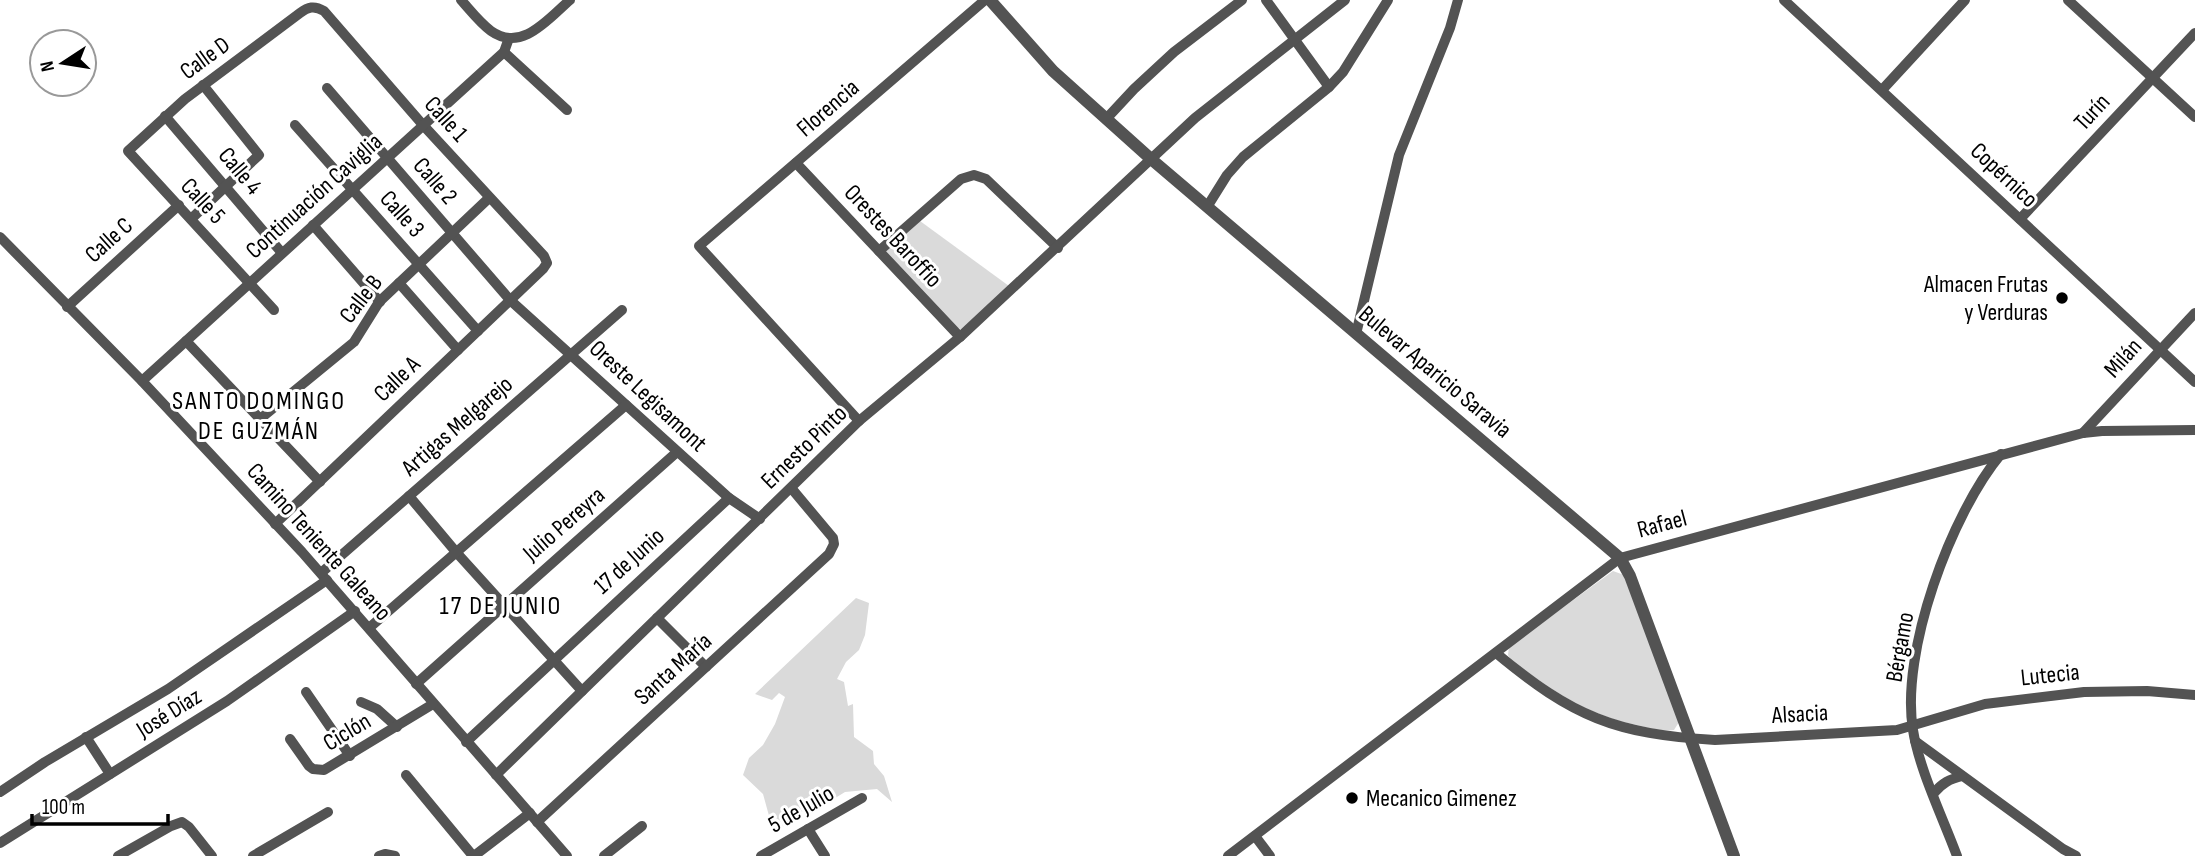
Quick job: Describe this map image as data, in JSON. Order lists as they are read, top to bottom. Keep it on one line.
{"streets":{"street":["Calle D","Florencia","Turín","Calle 1","Calle 4","Copérnico","Calle 2","Continuación Caviglia","Calle 5","Calle 3","Orestes Baroffio","Calle C","Calle B","Milán","Bulevar Aparicio Saravia","Calle A","Oreste Legisamont","Artigas Melgarejo","Ernesto Pinto","Julio Pereyra","Rafael","Camino Teniente Galeano","17 de Junio","Bérgamo","Santa María","Lutecia","José Díaz","Alsacia","Ciclón","5 de Julio"]},"crossings":[["Calle D","Calle 1"],["Calle D","Calle 4"],["Calle D","Calle 5"],["Florencia","Orestes Baroffio"],["Florencia","Ernesto Pinto"],["Turín","Copérnico"],["Calle 1","Continuación Caviglia"],["Calle 1","Calle B"],["Calle 1","Calle A"],["Calle 4","Continuación Caviglia"],["Copérnico","Milán"],["Calle 2","Continuación Caviglia"],["Calle 2","Calle B"],["Calle 2","Calle A"],["Calle 2","Oreste Legisamont"],["Continuación Caviglia","Calle 5"],["Continuación Caviglia","Calle 3"],["Continuación Caviglia","Camino Teniente Galeano"],["Calle 5","Calle C"],["Calle 3","Calle B"],["Calle 3","Calle A"],["Orestes Baroffio","Ernesto Pinto"],["Calle C","Camino Teniente Galeano"],["Milán","Rafael"],["Bulevar Aparicio Saravia","Ernesto Pinto"],["Bulevar Aparicio Saravia","Rafael"],["Bulevar Aparicio Saravia","Alsacia"],["Calle A","Oreste Legisamont"],["Calle A","Camino Teniente Galeano"],["Oreste Legisamont","Artigas Melgarejo"],["Oreste Legisamont","Ernesto Pinto"],["Oreste Legisamont","Julio Pereyra"],["Oreste Legisamont","17 de Junio"],["Artigas Melgarejo","Camino Teniente Galeano"],["Ernesto Pinto","Camino Teniente Galeano"],["Ernesto Pinto","Santa María"],["Julio Pereyra","Camino Teniente Galeano"],["Rafael","Bérgamo"],["Rafael","Alsacia"],["Camino Teniente Galeano","17 de Junio"],["Camino Teniente Galeano","Santa María"],["Camino Teniente Galeano","José Díaz"],["Camino Teniente Galeano","Ciclón"],["Bérgamo","Lutecia"],["Bérgamo","Alsacia"],["Lutecia","Alsacia"]],"districts":["SANTO DOMINGO DE GUZMÁN","17 DE JUNIO"],"places":["Almacen Frutas y Verduras","Mecanico Gimenez"],"scale_bar":"100 m","north":"left"}
